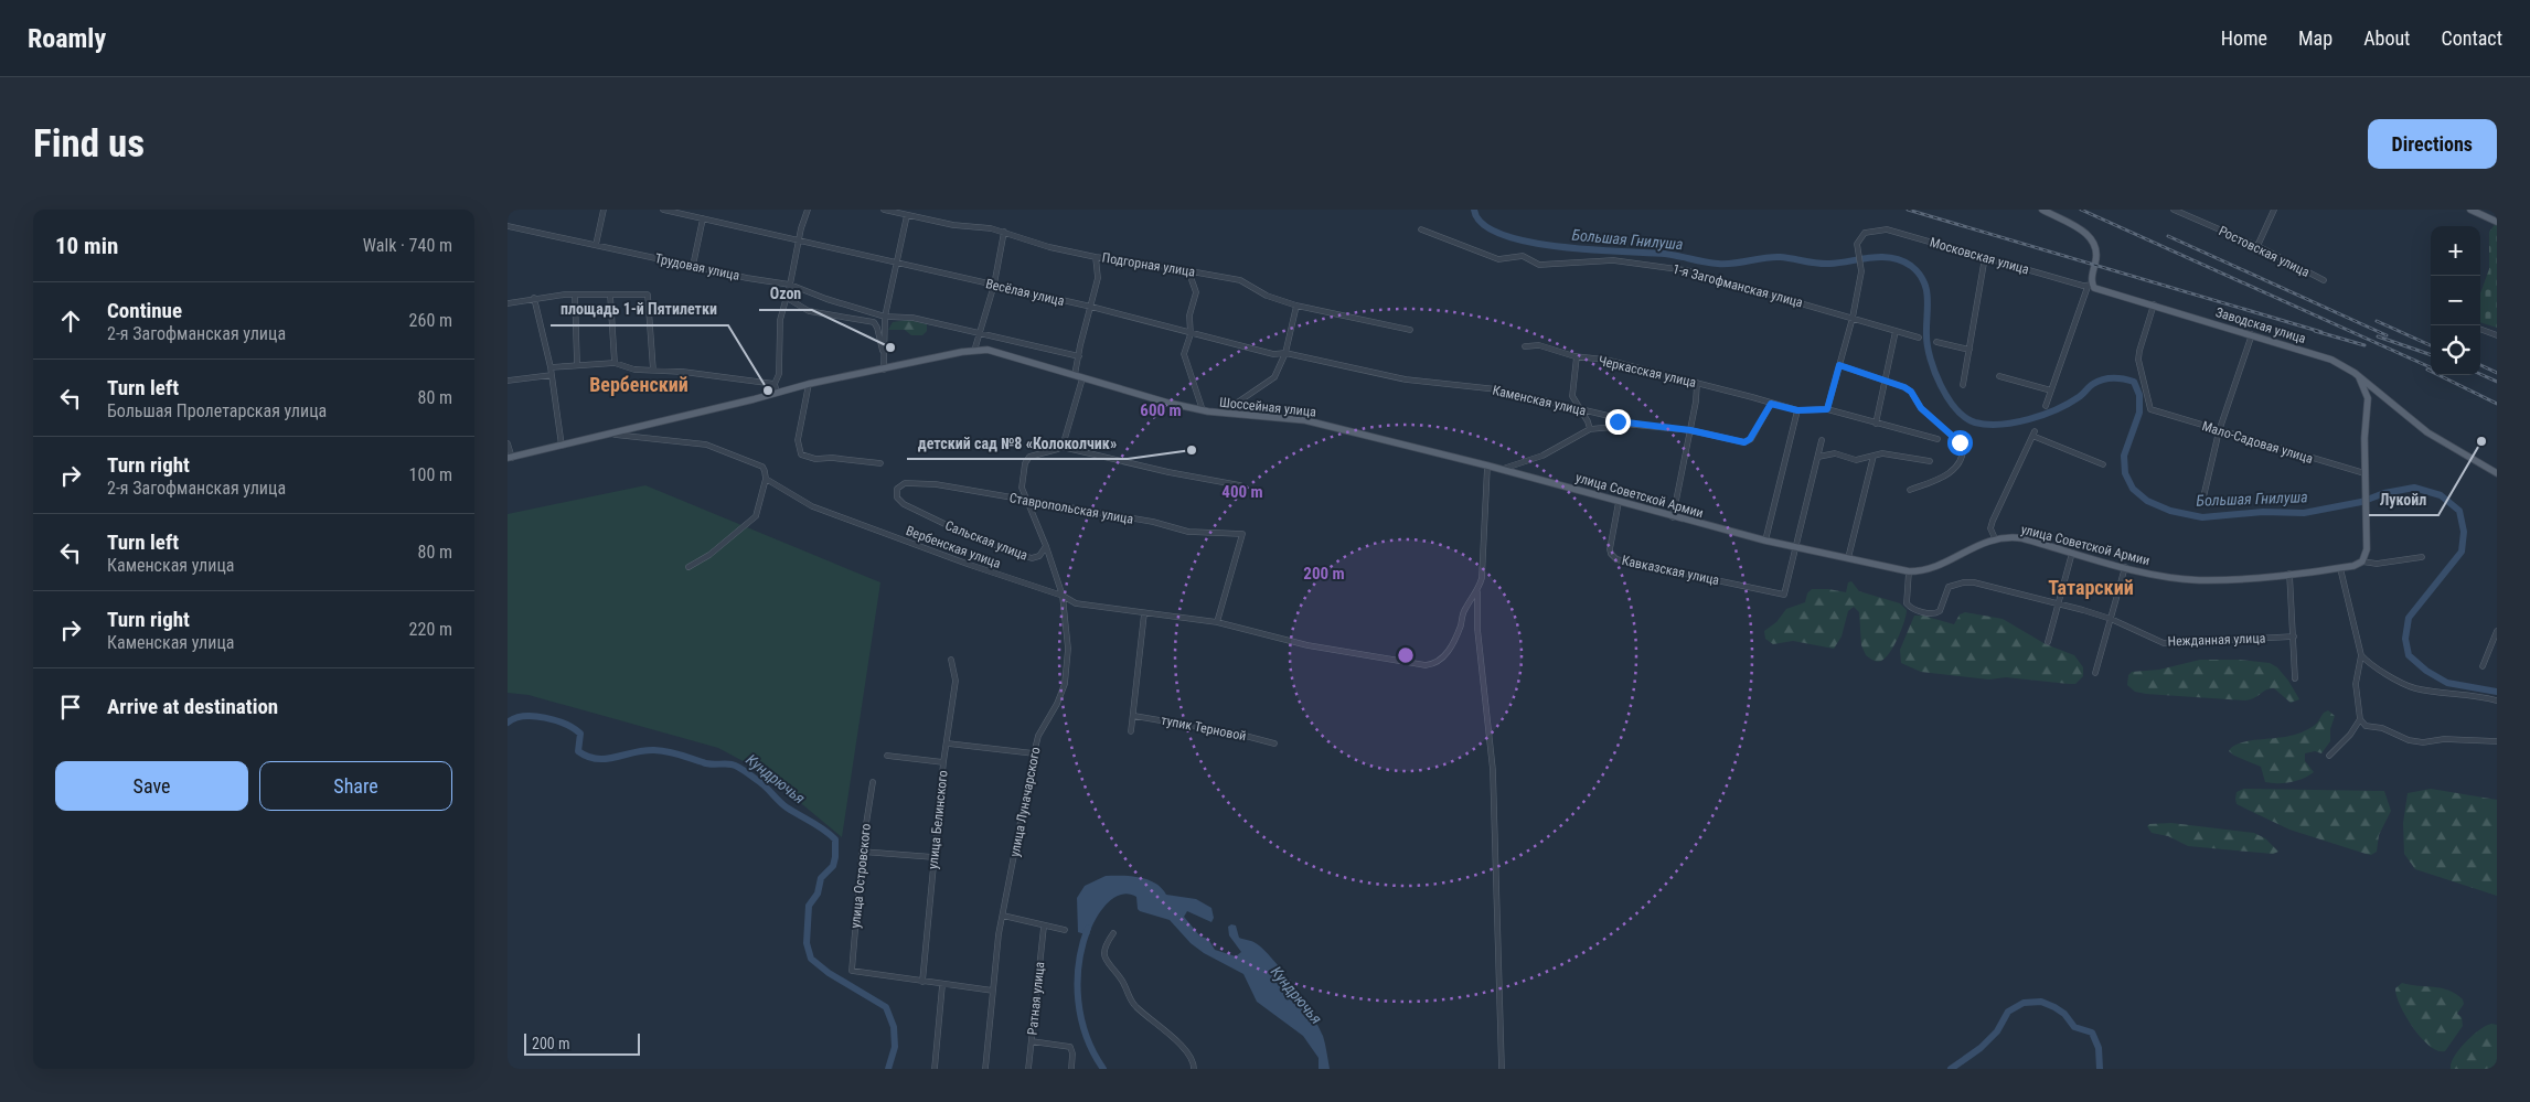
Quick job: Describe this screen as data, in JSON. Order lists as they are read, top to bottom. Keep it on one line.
{"streets":{"main road":["Заводская улица","Шоссейная улица","улица Советской Армии","Вербенская улица"],"street":["Ростовская улица","Московская улица","Подгорная улица","Трудовая улица","1-я Загофманская улица","Весёлая улица","Черкасская улица","Каменская улица","Мало-Садовая улица","Ставропольская улица","Сальская улица","Кавказская улица","Нежданная улица","тупик Терновой","улица Луначарского","улица Белинского","улица Островского","Ратная улица"]},"crossings":[["Московская улица","1-я Загофманская улица"],["Московская улица","Заводская улица"],["Весёлая улица","Каменская улица"],["Заводская улица","Мало-Садовая улица"],["Черкасская улица","Каменская улица"],["Шоссейная улица","улица Советской Армии"],["Шоссейная улица","Вербенская улица"],["улица Советской Армии","Кавказская улица"],["улица Советской Армии","Нежданная улица"],["Ставропольская улица","Сальская улица"],["Ставропольская улица","Вербенская улица"],["Ставропольская улица","улица Луначарского"],["Сальская улица","улица Луначарского"],["Вербенская улица","улица Луначарского"],["улица Белинского","улица Островского"]],"districts":["Вербенский","Татарский"],"water":["Большая Гнилуша","Кундрючья"],"places":["Ozon","площадь 1-й Пятилетки","Лукойл","детский сад №8 «Колоколчик»"],"scale_bar":"200 m","page":{"header":"Roamly","nav":["Home","Map","About","Contact"],"buttons":["Directions",["Save","Share"]],"title":"Find us","heading":["10 min","Walk · 740 m"],"map_buttons":["+","−"],"list":[["Continue","2-я Загофманская улица","260 m"],["Turn left","Большая Пролетарская улица","80 m"],["Turn right","2-я Загофманская улица","100 m"],["Turn left","Каменская улица","80 m"],["Turn right","Каменская улица","220 m"],"Arrive at destination"],"scale":"200 m"},"rings":["600 m","400 m","200 m"]}
